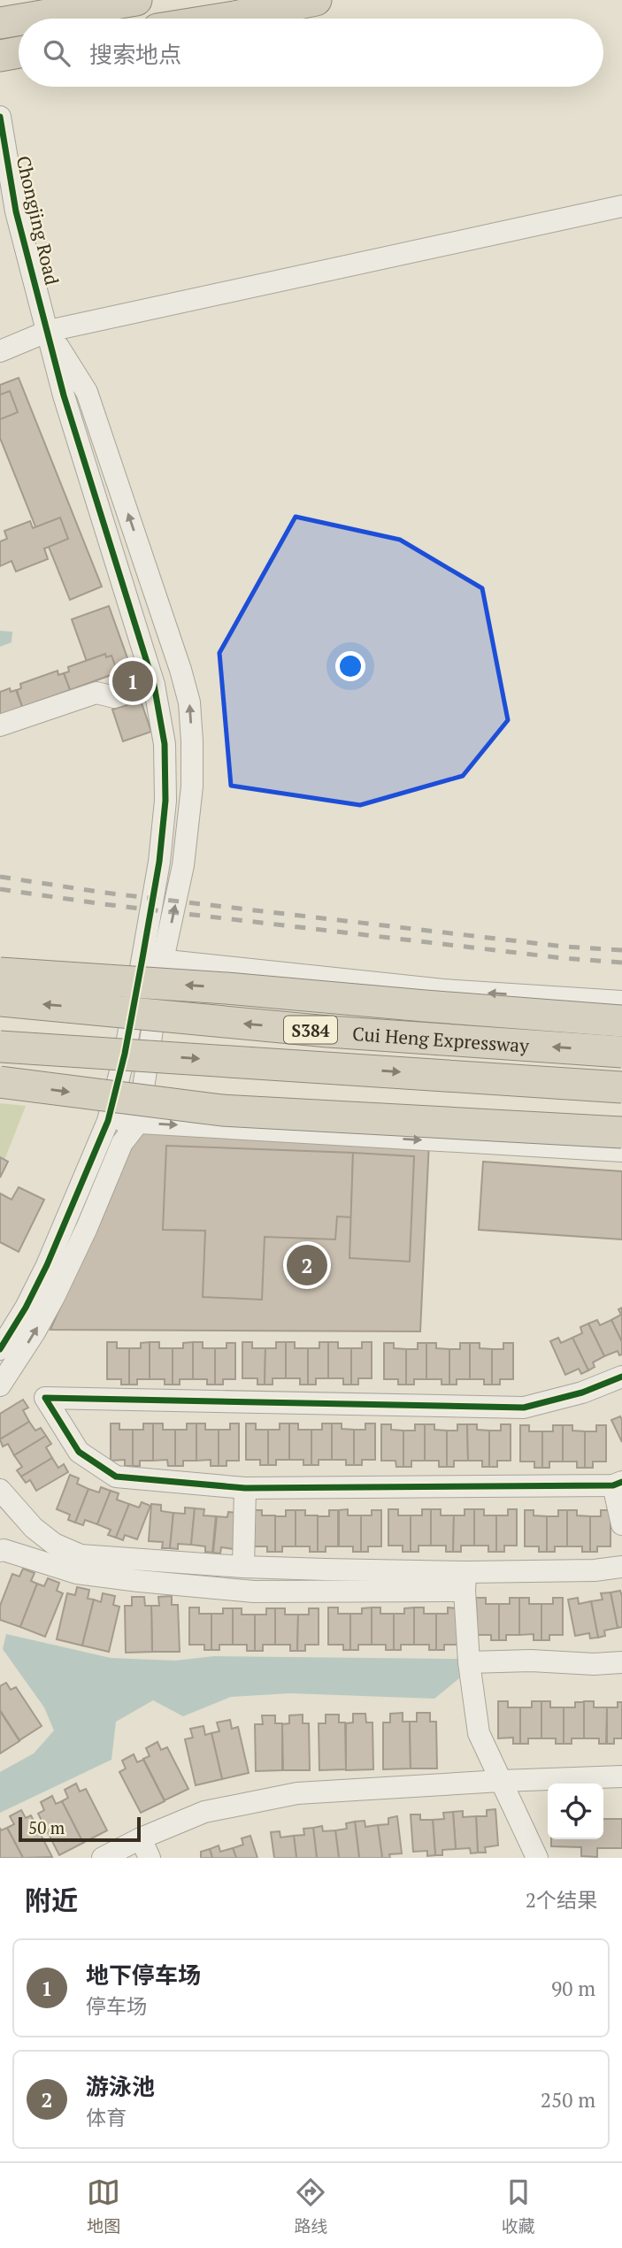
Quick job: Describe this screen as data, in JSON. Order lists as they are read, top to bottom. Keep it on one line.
{"streets":{"highway":["S384","Cui Heng Expressway"],"street":["Chongjing Road"]},"scale_bar":"50 m","page":{"search":"搜索地点","pins":["1","2"],"scale":"50 m","heading":["附近","2个结果"],"list":[{"mark":"1","name":"地下停车场","note":"停车场","value":"90 m"},{"mark":"2","name":"游泳池","note":"体育","value":"250 m"}],"nav":["地图","路线","收藏"]}}
